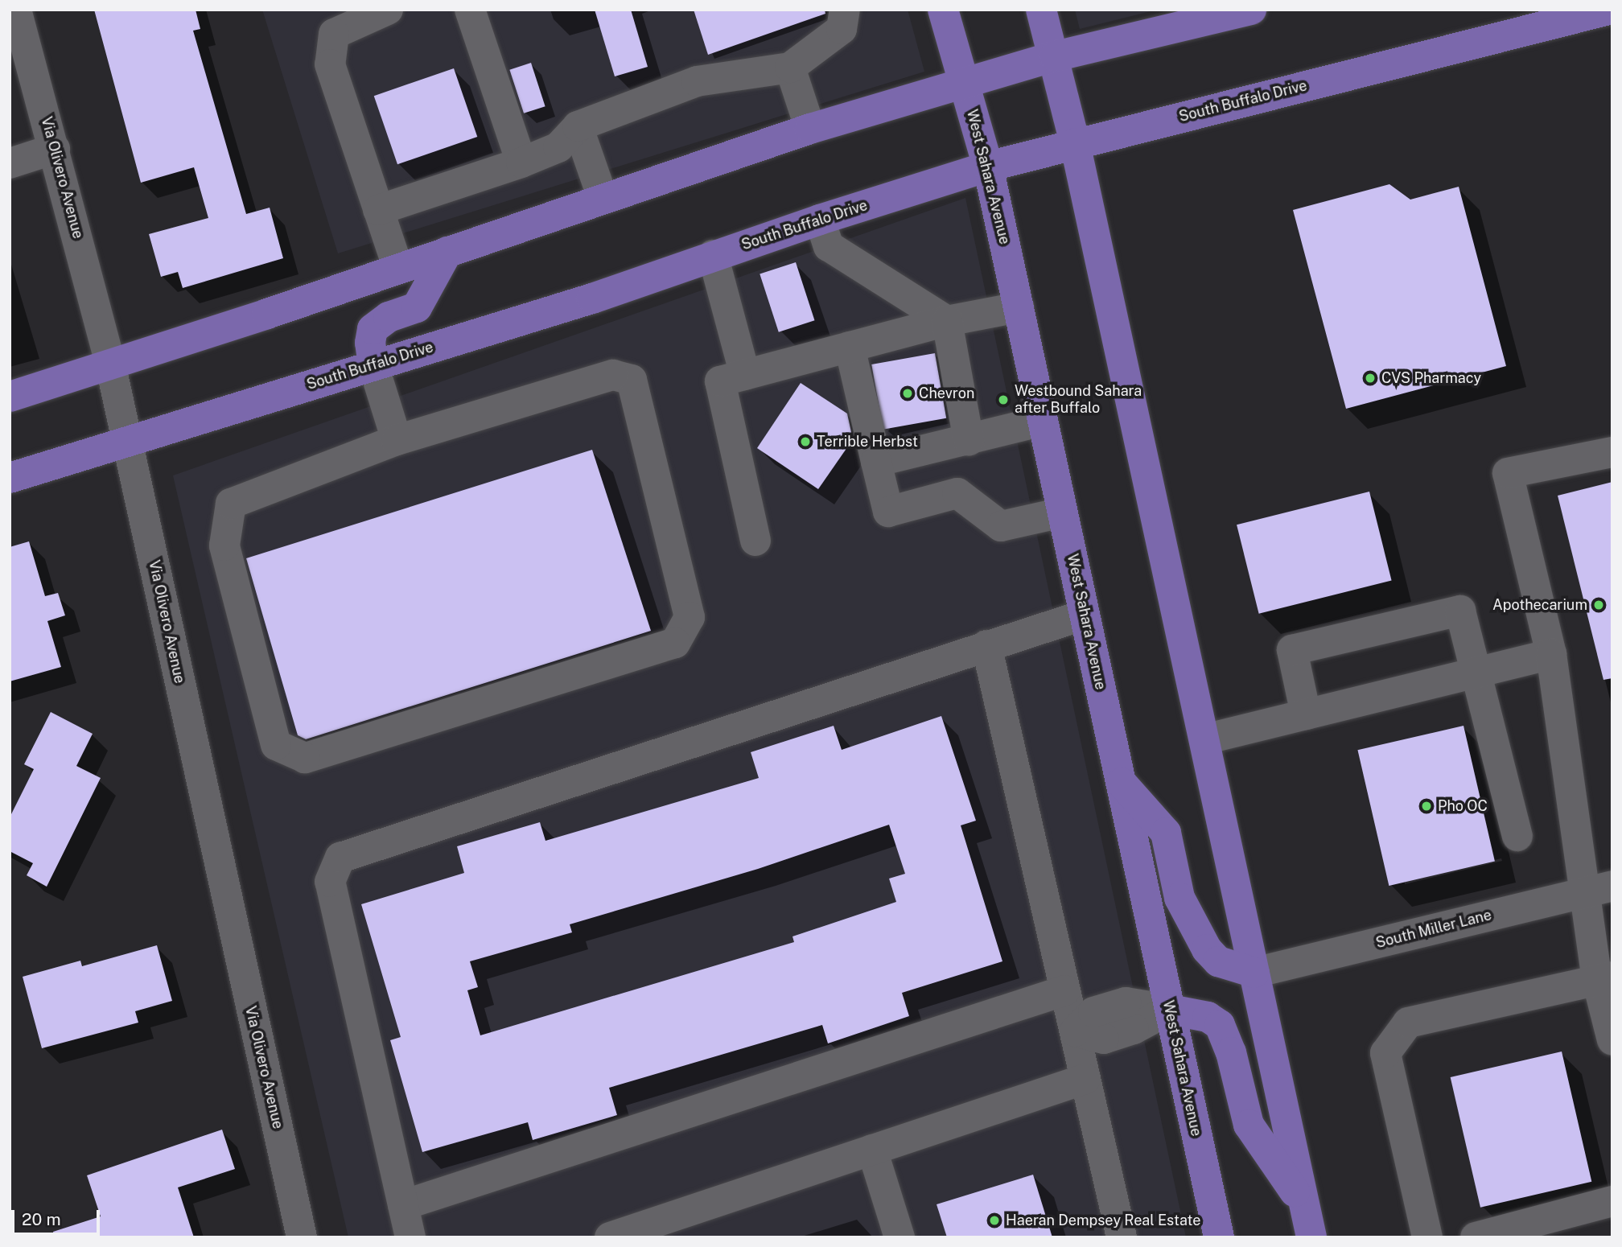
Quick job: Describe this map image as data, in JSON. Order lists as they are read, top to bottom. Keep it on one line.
{"streets":{"main road":["South Buffalo Drive","West Sahara Avenue"],"street":["Via Olivero Avenue","South Miller Lane"]},"crossings":[["South Buffalo Drive","West Sahara Avenue"],["South Buffalo Drive","Via Olivero Avenue"]],"places":["CVS Pharmacy","Chevron","Westbound Sahara after Buffalo","Terrible Herbst","Apothecarium","Pho OC","Haeran Dempsey Real Estate"],"scale_bar":"20 m"}
